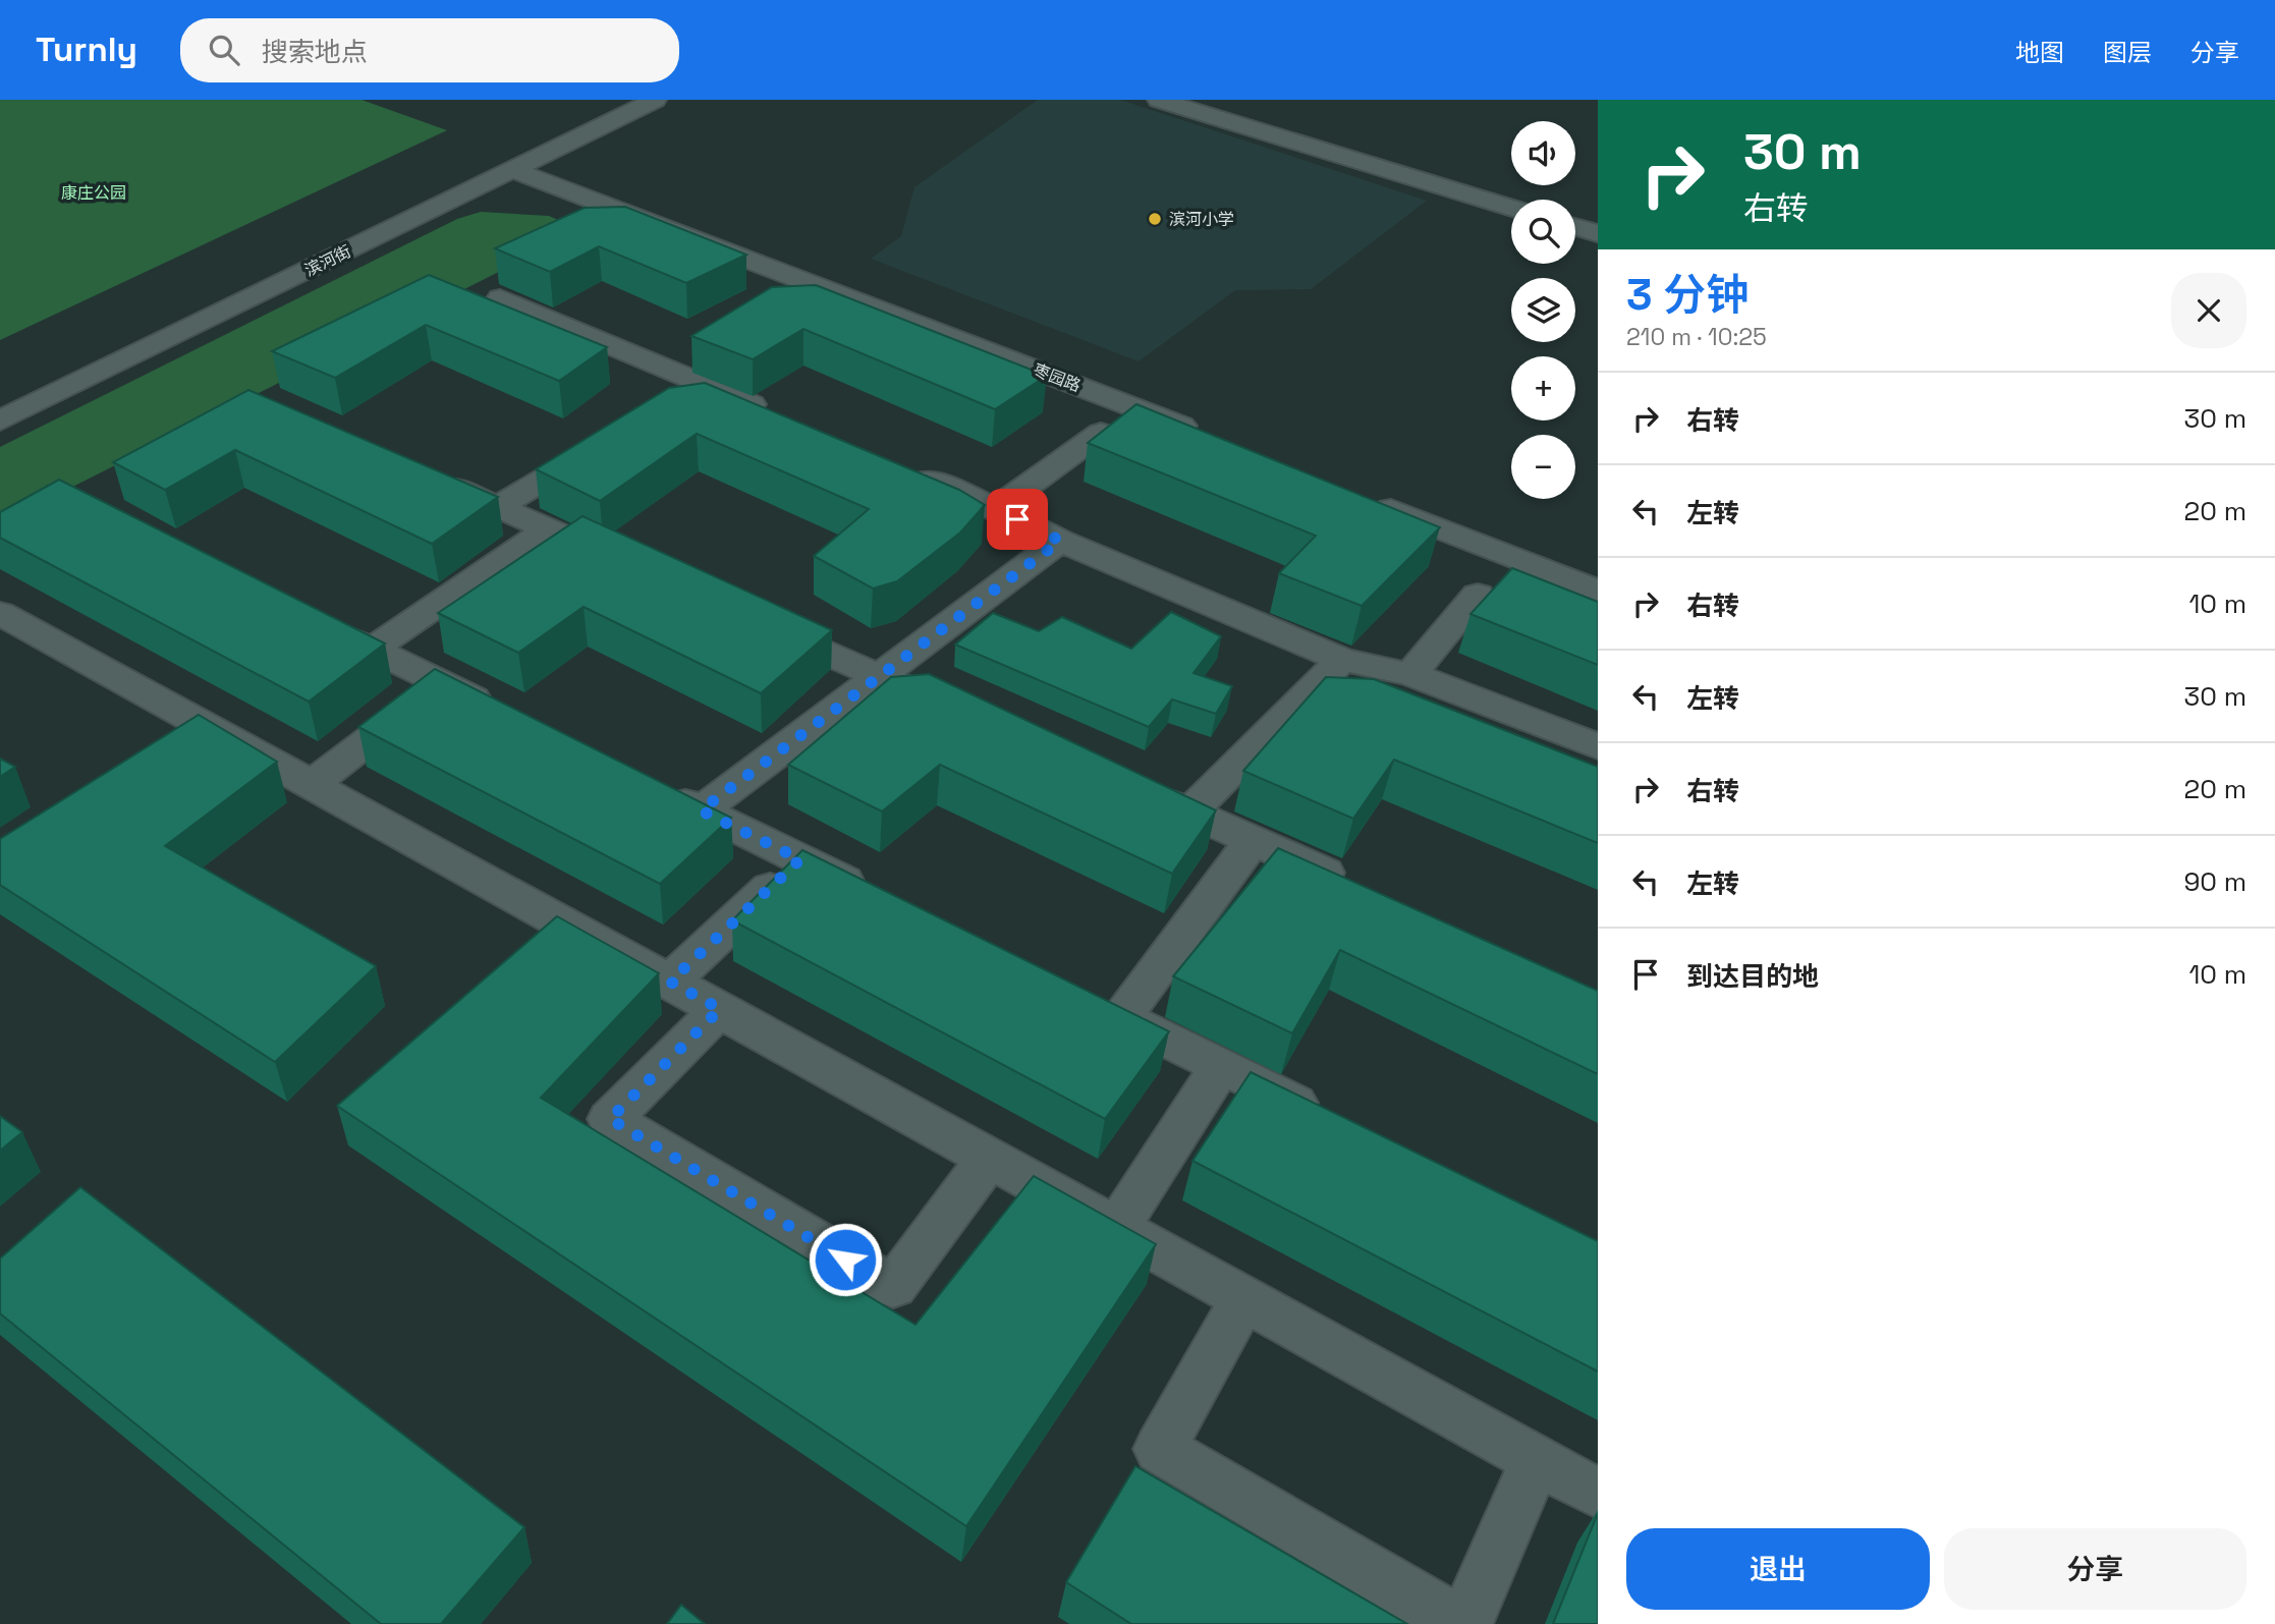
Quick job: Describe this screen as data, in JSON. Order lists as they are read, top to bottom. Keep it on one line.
{"streets":{"street":["滨河街","枣园路"]},"crossings":[["滨河街","枣园路"]],"parks":["康庄公园"],"places":["滨河小学"],"page":{"header":"Turnly","search":"搜索地点","nav":["地图","图层","分享"],"turn":["30 m","右转"],"map_buttons":["+","−"],"heading":["3 分钟","210 m · 10:25"],"list":[{"name":"右转","value":"30 m"},{"name":"左转","value":"20 m"},{"name":"右转","value":"10 m"},{"name":"左转","value":"30 m"},{"name":"右转","value":"20 m"},{"name":"左转","value":"90 m"},{"name":"到达目的地","value":"10 m"}],"buttons":["退出","分享"]}}
